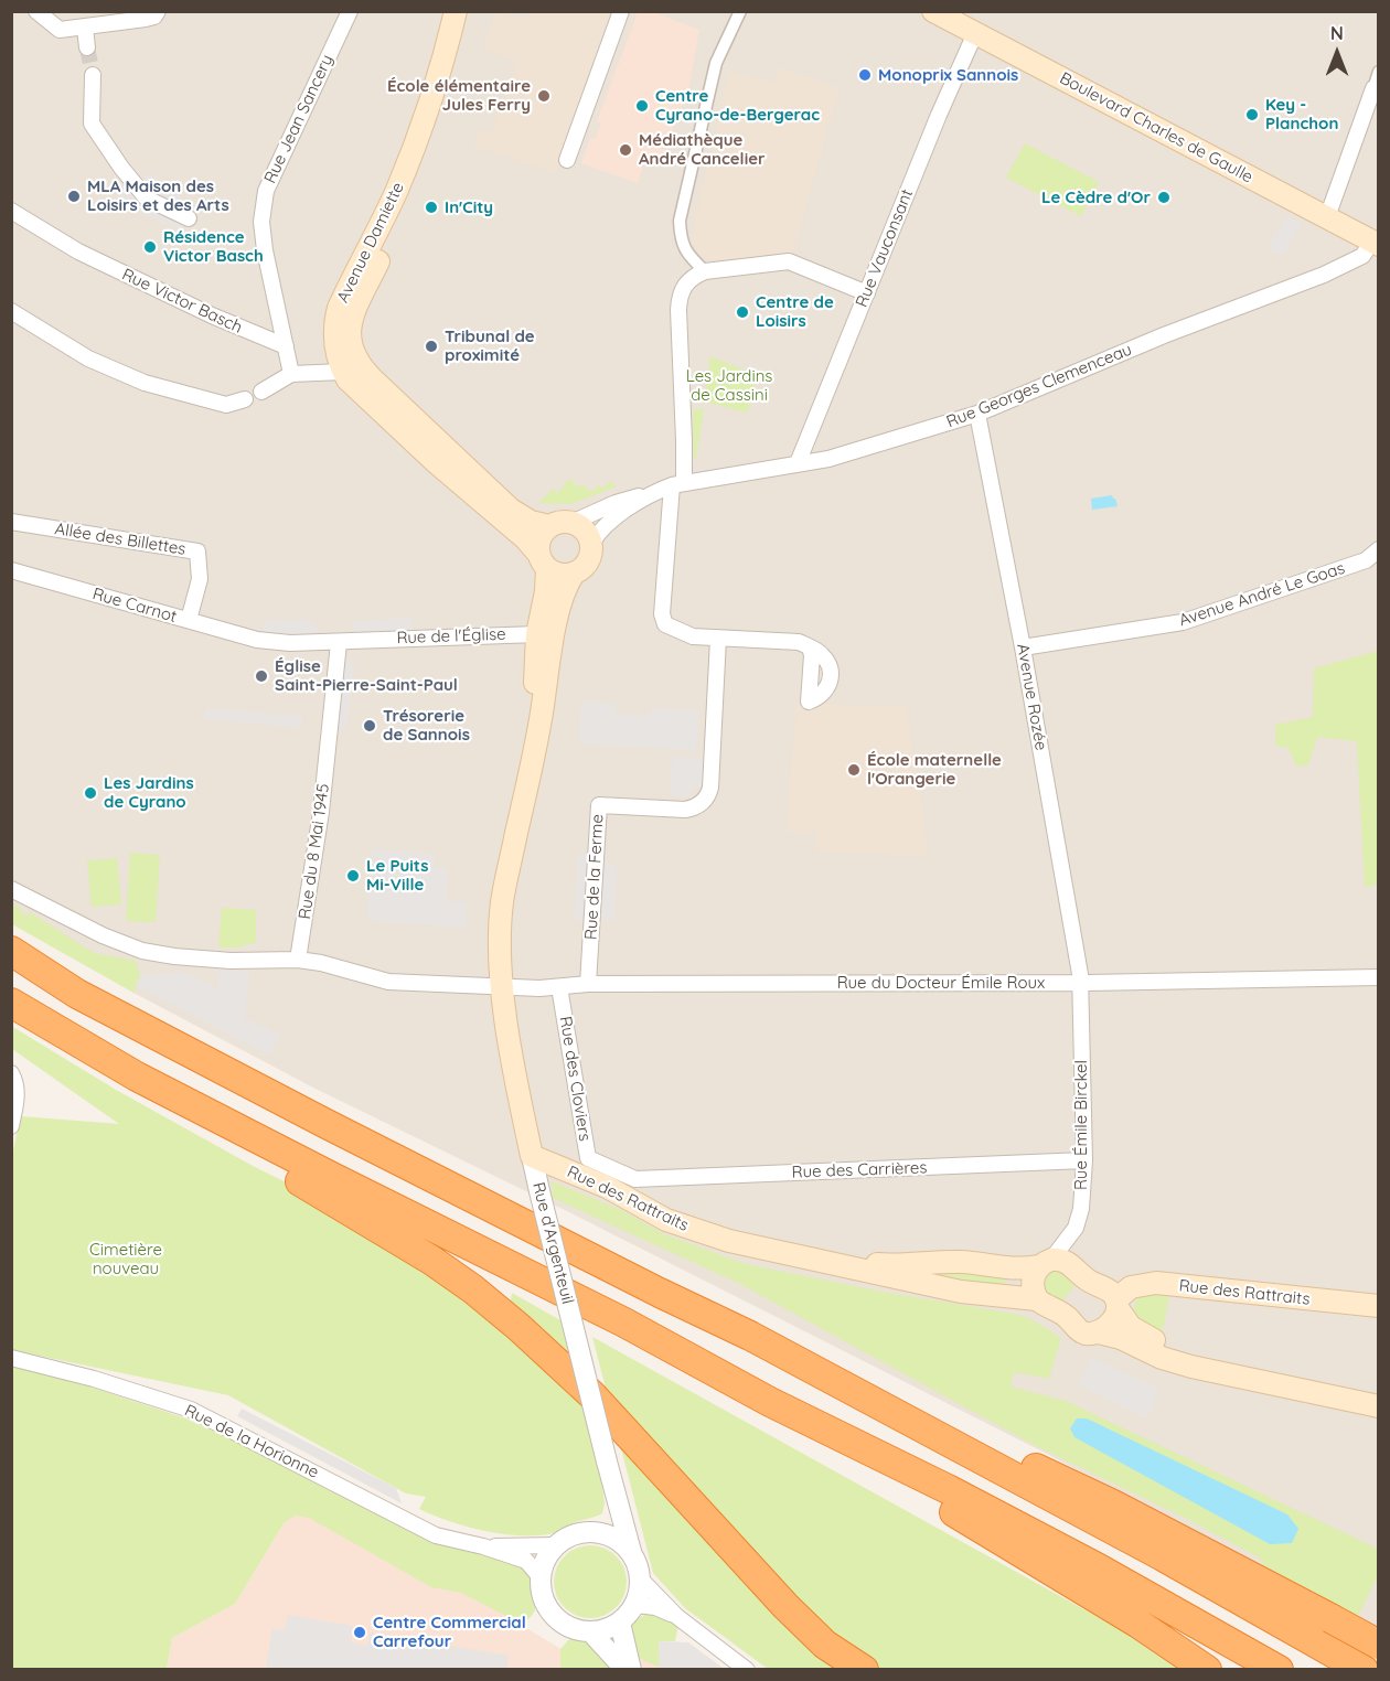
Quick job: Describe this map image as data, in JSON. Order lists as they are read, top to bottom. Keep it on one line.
{"streets":{"main road":["Boulevard Charles de Gaulle","Avenue Damiette","Rue des Rattraits","Rue d'Argenteuil"],"street":["Rue Jean Sancery","Rue Vauconsant","Rue Victor Basch","Rue Georges Clemenceau","Allée des Billettes","Avenue André Le Goas","Rue Carnot","Rue de l'Église","Avenue Rozée","Rue du 8 Mai 1945","Rue de la Ferme","Rue du Docteur Émile Roux","Rue des Cloviers","Rue Émile Birckel","Rue des Carrières","Rue de la Horionne"]},"crossings":[["Rue Jean Sancery","Rue Victor Basch"],["Boulevard Charles de Gaulle","Rue Vauconsant"],["Boulevard Charles de Gaulle","Rue Georges Clemenceau"],["Avenue Damiette","Rue Georges Clemenceau"],["Rue Vauconsant","Rue Georges Clemenceau"],["Rue Georges Clemenceau","Avenue Rozée"],["Allée des Billettes","Rue Carnot"],["Avenue André Le Goas","Avenue Rozée"],["Rue Carnot","Rue de l'Église"],["Rue Carnot","Rue du 8 Mai 1945"],["Rue de l'Église","Rue du 8 Mai 1945"],["Avenue Rozée","Rue du Docteur Émile Roux"],["Avenue Rozée","Rue Émile Birckel"],["Rue du 8 Mai 1945","Rue du Docteur Émile Roux"],["Rue de la Ferme","Rue du Docteur Émile Roux"],["Rue du Docteur Émile Roux","Rue des Cloviers"],["Rue du Docteur Émile Roux","Rue Émile Birckel"],["Rue du Docteur Émile Roux","Rue d'Argenteuil"],["Rue des Cloviers","Rue des Carrières"],["Rue Émile Birckel","Rue des Carrières"],["Rue Émile Birckel","Rue des Rattraits"],["Rue des Rattraits","Rue d'Argenteuil"],["Rue d'Argenteuil","Rue de la Horionne"]],"parks":["Les Jardins de Cassini","Cimetière nouveau"],"places":["Monoprix Sannois","École élémentaire Jules Ferry","Centre Cyrano-de-Bergerac","Key - Planchon","Médiathèque André Cancelier","MLA Maison des Loisirs et des Arts","Le Cèdre d'Or","In'City","Résidence Victor Basch","Centre de Loisirs","Tribunal de proximité","Église Saint-Pierre-Saint-Paul","Trésorerie de Sannois","École maternelle l'Orangerie","Les Jardins de Cyrano","Le Puits Mi-Ville","Centre Commercial Carrefour"],"north":"top"}
